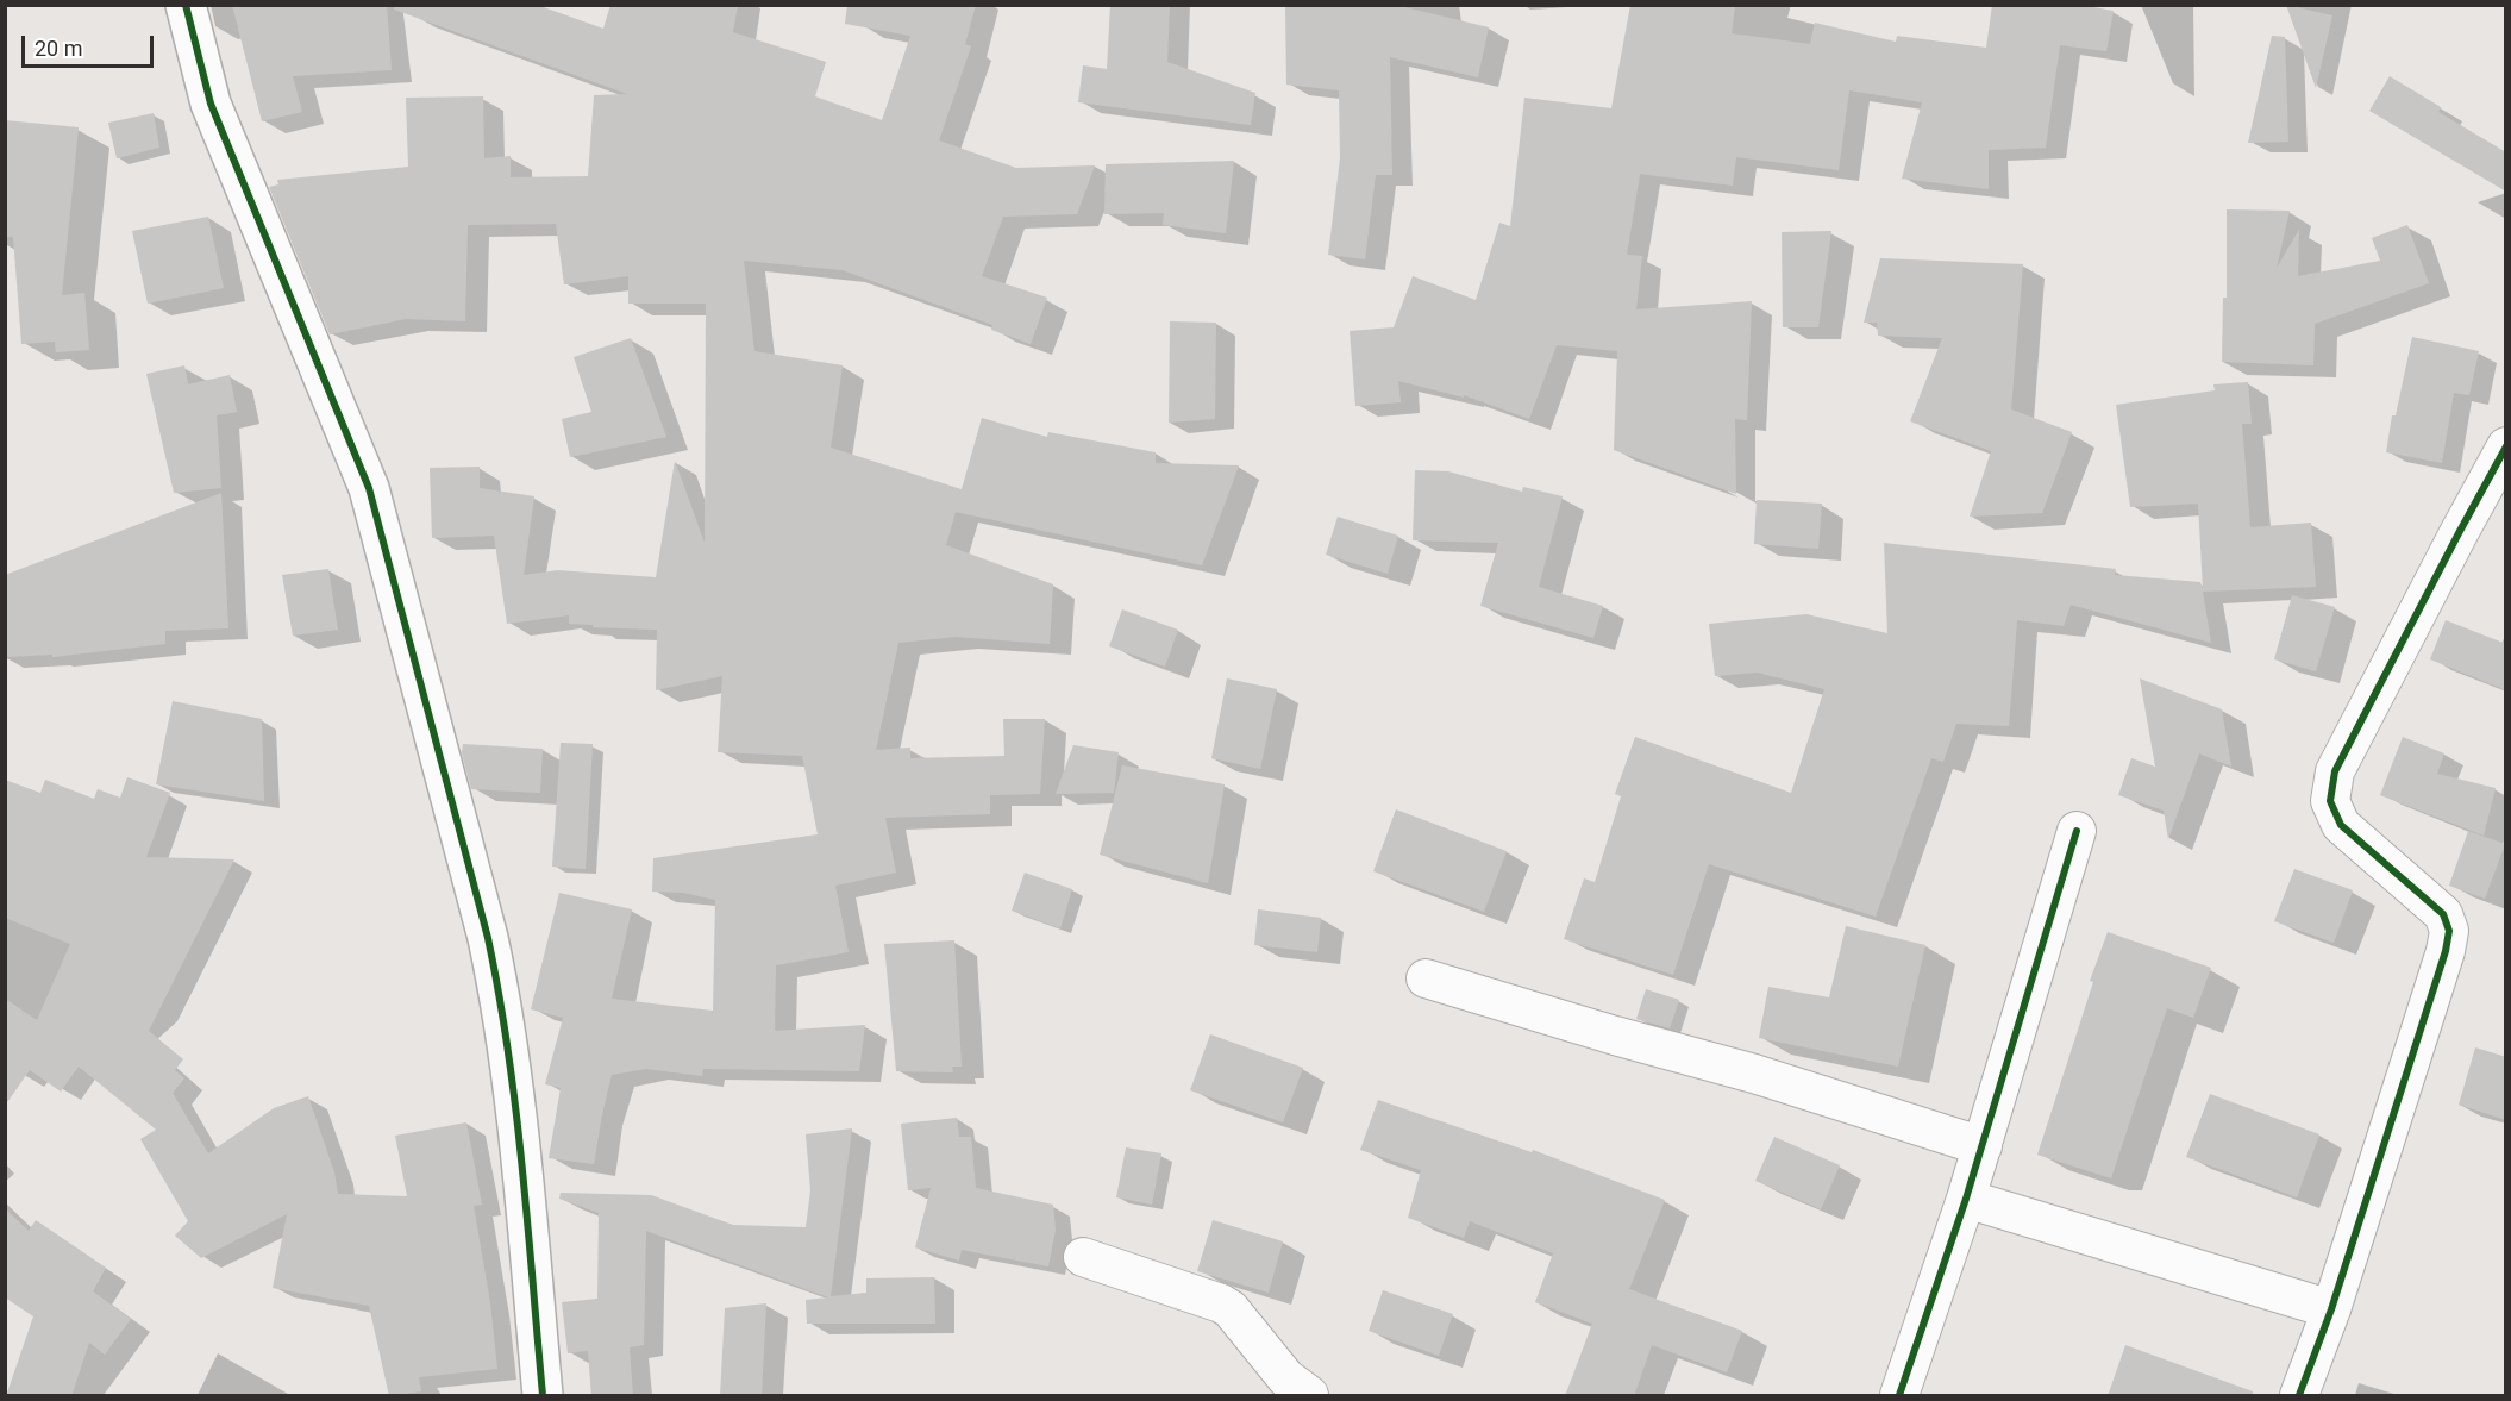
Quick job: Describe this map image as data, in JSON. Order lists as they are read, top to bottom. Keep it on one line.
{"scale_bar":"20 m"}
